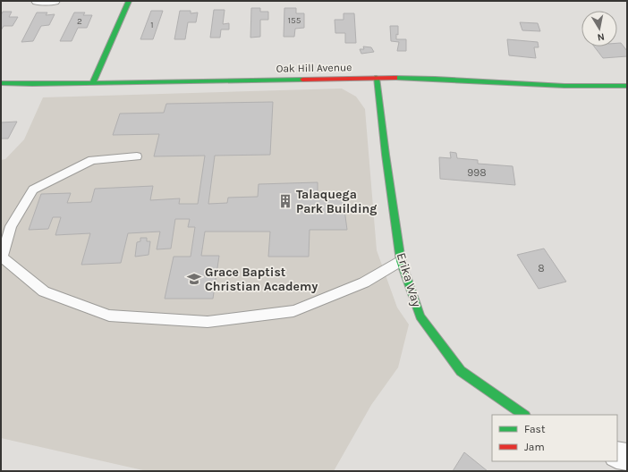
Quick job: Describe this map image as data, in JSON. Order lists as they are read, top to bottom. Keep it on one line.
{"streets":{"main road":["Oak Hill Avenue","Erika Way"]},"crossings":[["Oak Hill Avenue","Erika Way"]],"places":{"building":["Talaquega Park Building"],"school or university":["Grace Baptist Christian Academy"]},"house_numbers":["155","2","1","998","8"],"legend":["Fast","Jam"],"north":"bottom"}
